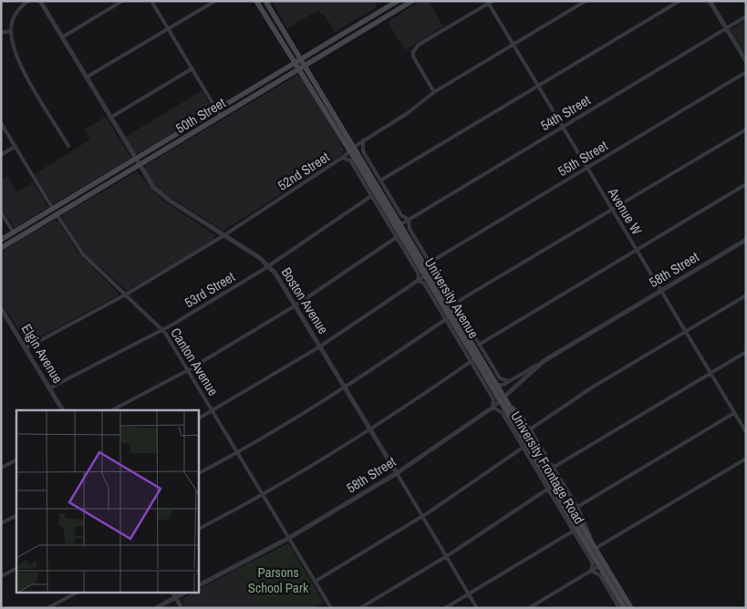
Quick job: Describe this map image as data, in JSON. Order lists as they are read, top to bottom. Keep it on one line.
{"streets":{"main road":["50th Street","University Avenue"],"street":["54th Street","55th Street","52nd Street","Avenue W","58th Street","53rd Street","Boston Avenue","Elgin Avenue","Canton Avenue","University Frontage Road"]},"crossings":[["54th Street","Avenue W"],["54th Street","University Avenue"],["50th Street","University Avenue"],["50th Street","Boston Avenue"],["50th Street","Canton Avenue"],["55th Street","Avenue W"],["52nd Street","Avenue W"],["52nd Street","University Avenue"],["52nd Street","Boston Avenue"],["52nd Street","Elgin Avenue"],["52nd Street","Canton Avenue"],["52nd Street","University Frontage Road"],["Avenue W","58th Street"],["58th Street","University Avenue"],["58th Street","Boston Avenue"],["58th Street","Canton Avenue"],["58th Street","University Frontage Road"],["53rd Street","Boston Avenue"],["53rd Street","Elgin Avenue"],["53rd Street","Canton Avenue"],["53rd Street","University Frontage Road"],["University Avenue","University Frontage Road"]],"parks":["Parsons School Park"]}
